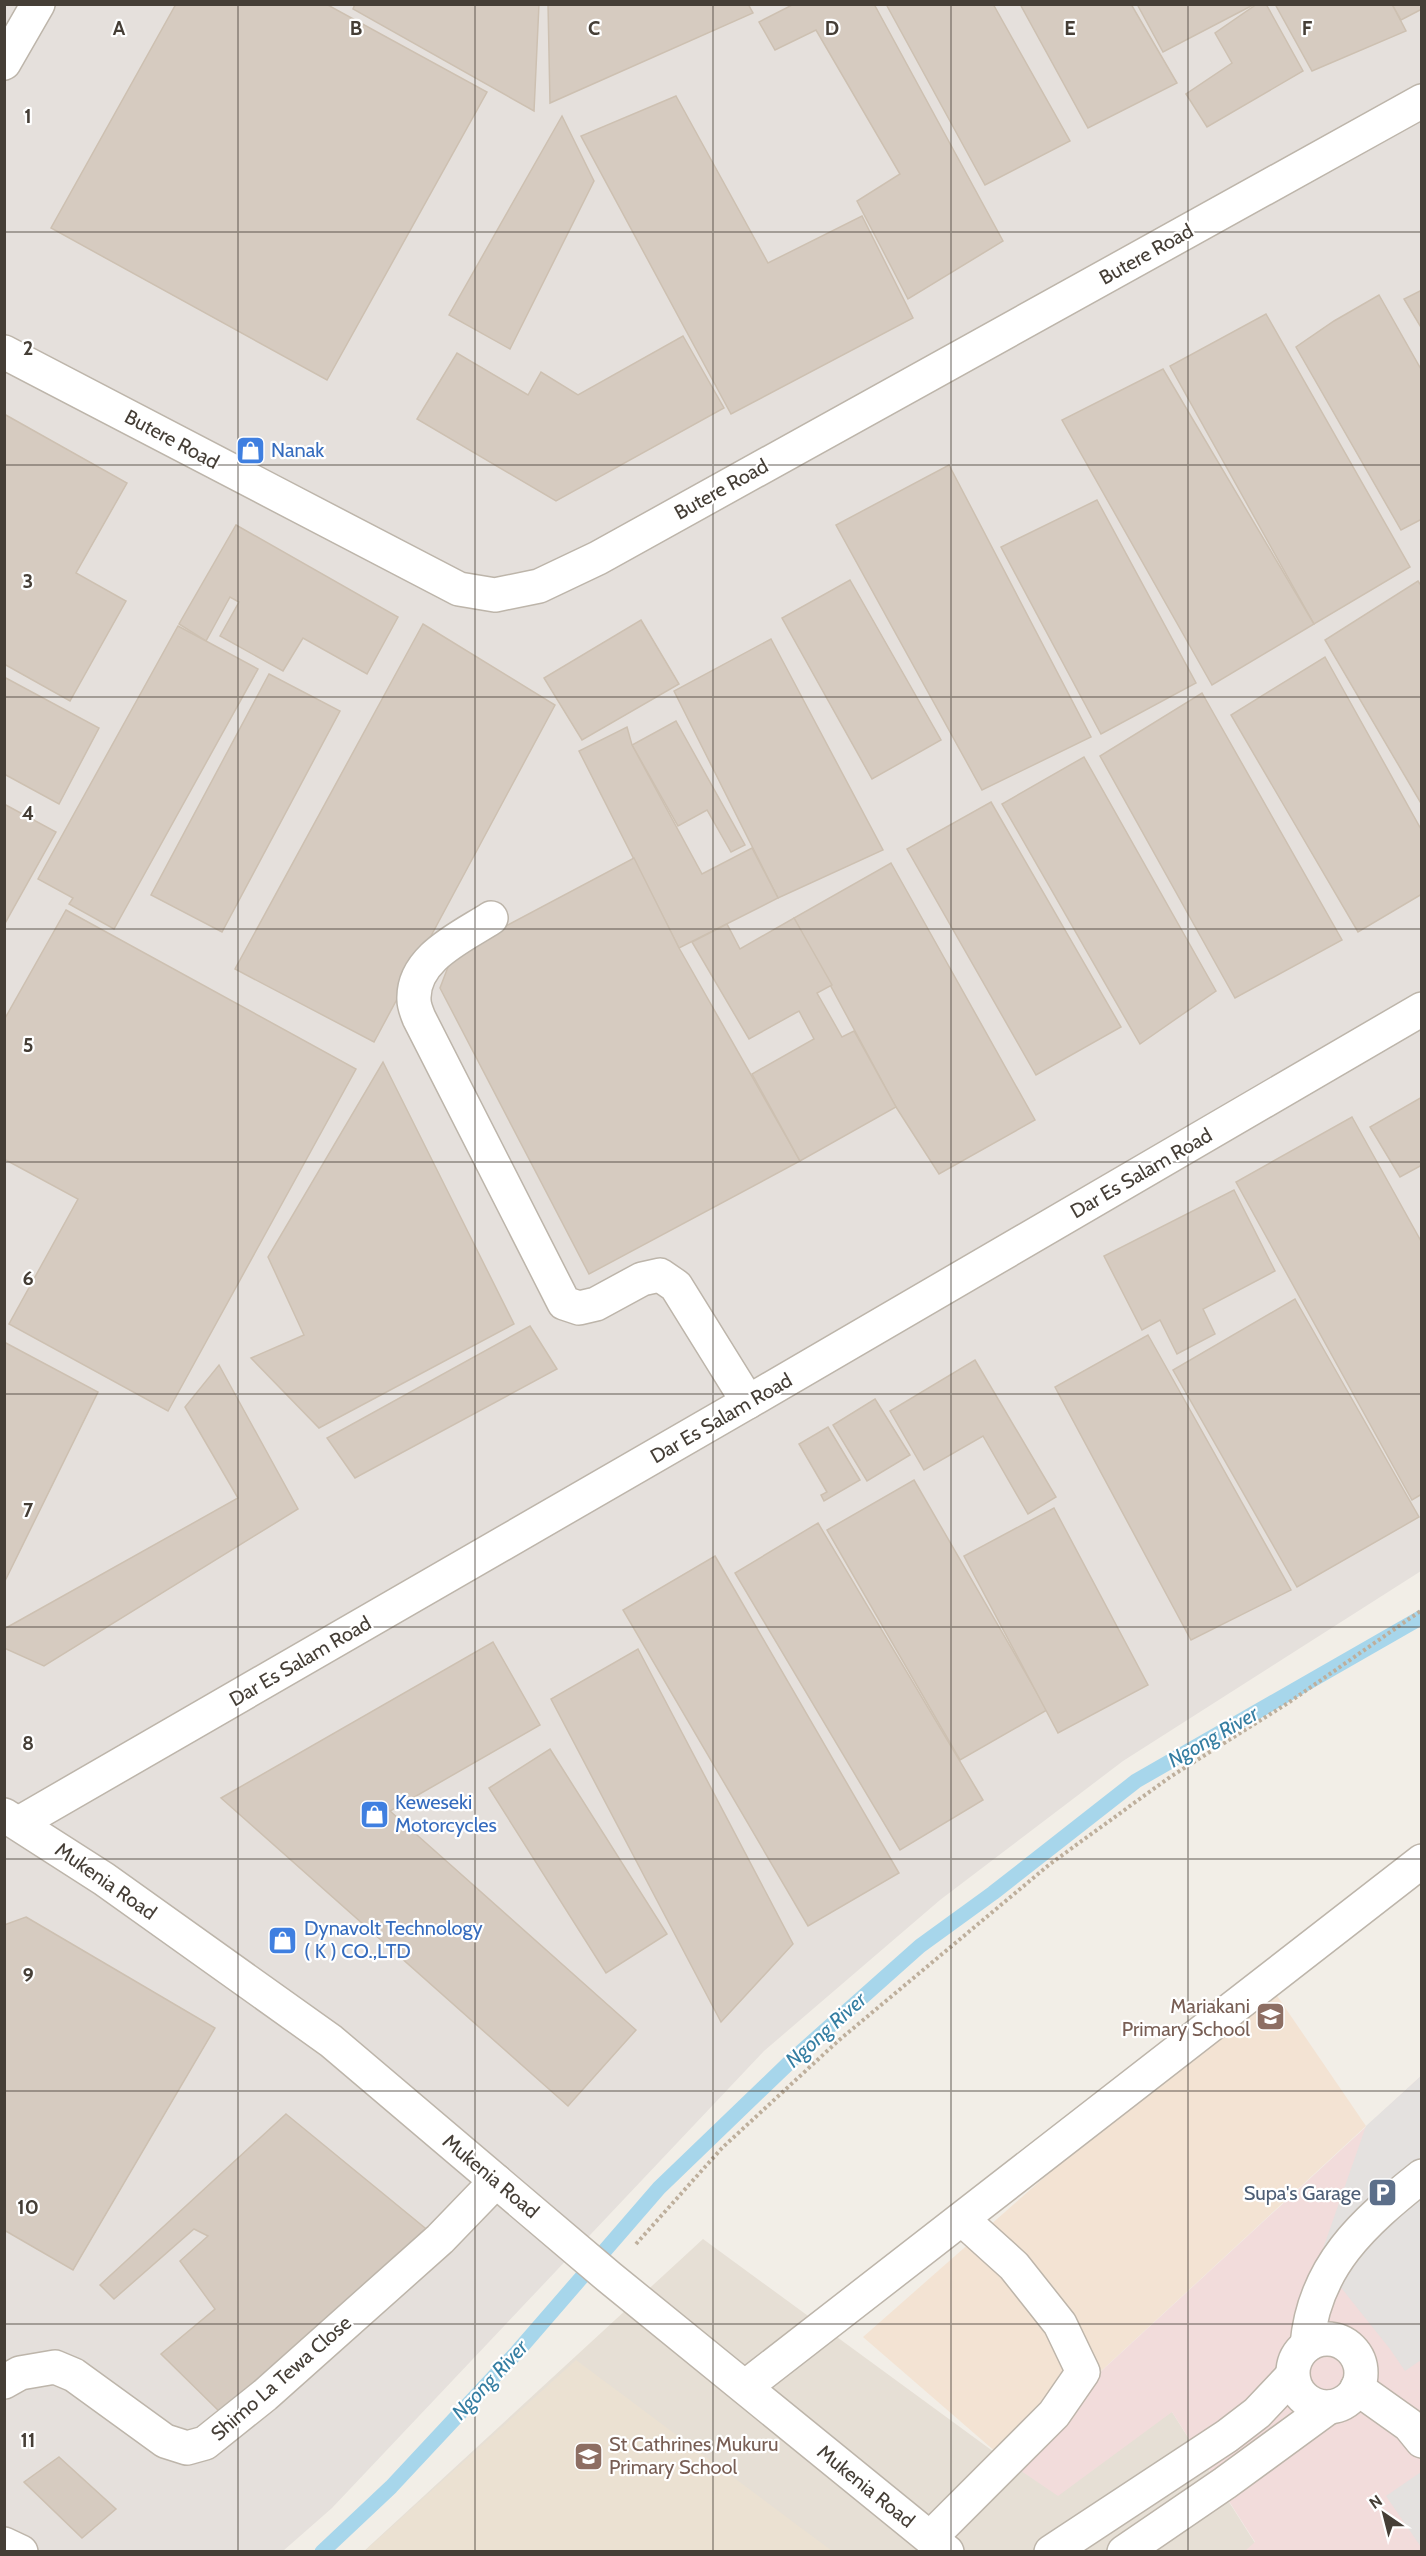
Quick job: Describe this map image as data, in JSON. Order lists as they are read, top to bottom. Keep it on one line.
{"streets":{"street":["Butere Road","Dar Es Salam Road","Mukenia Road","Shimo La Tewa Close"]},"crossings":[["Dar Es Salam Road","Mukenia Road"],["Mukenia Road","Shimo La Tewa Close"]],"water":["Ngong River"],"places":{"shop":["Nanak","Keweseki Motorcycles","Dynavolt Technology ( K ) CO.,LTD"],"school or university":["Mariakani Primary School","St Cathrines Mukuru Primary School"],"parking":["Supa's Garage"]},"north":"top left","grid":{"columns":["A","B","C","D","E","F"],"rows":["1","2","3","4","5","6","7","8","9","10","11"]}}
